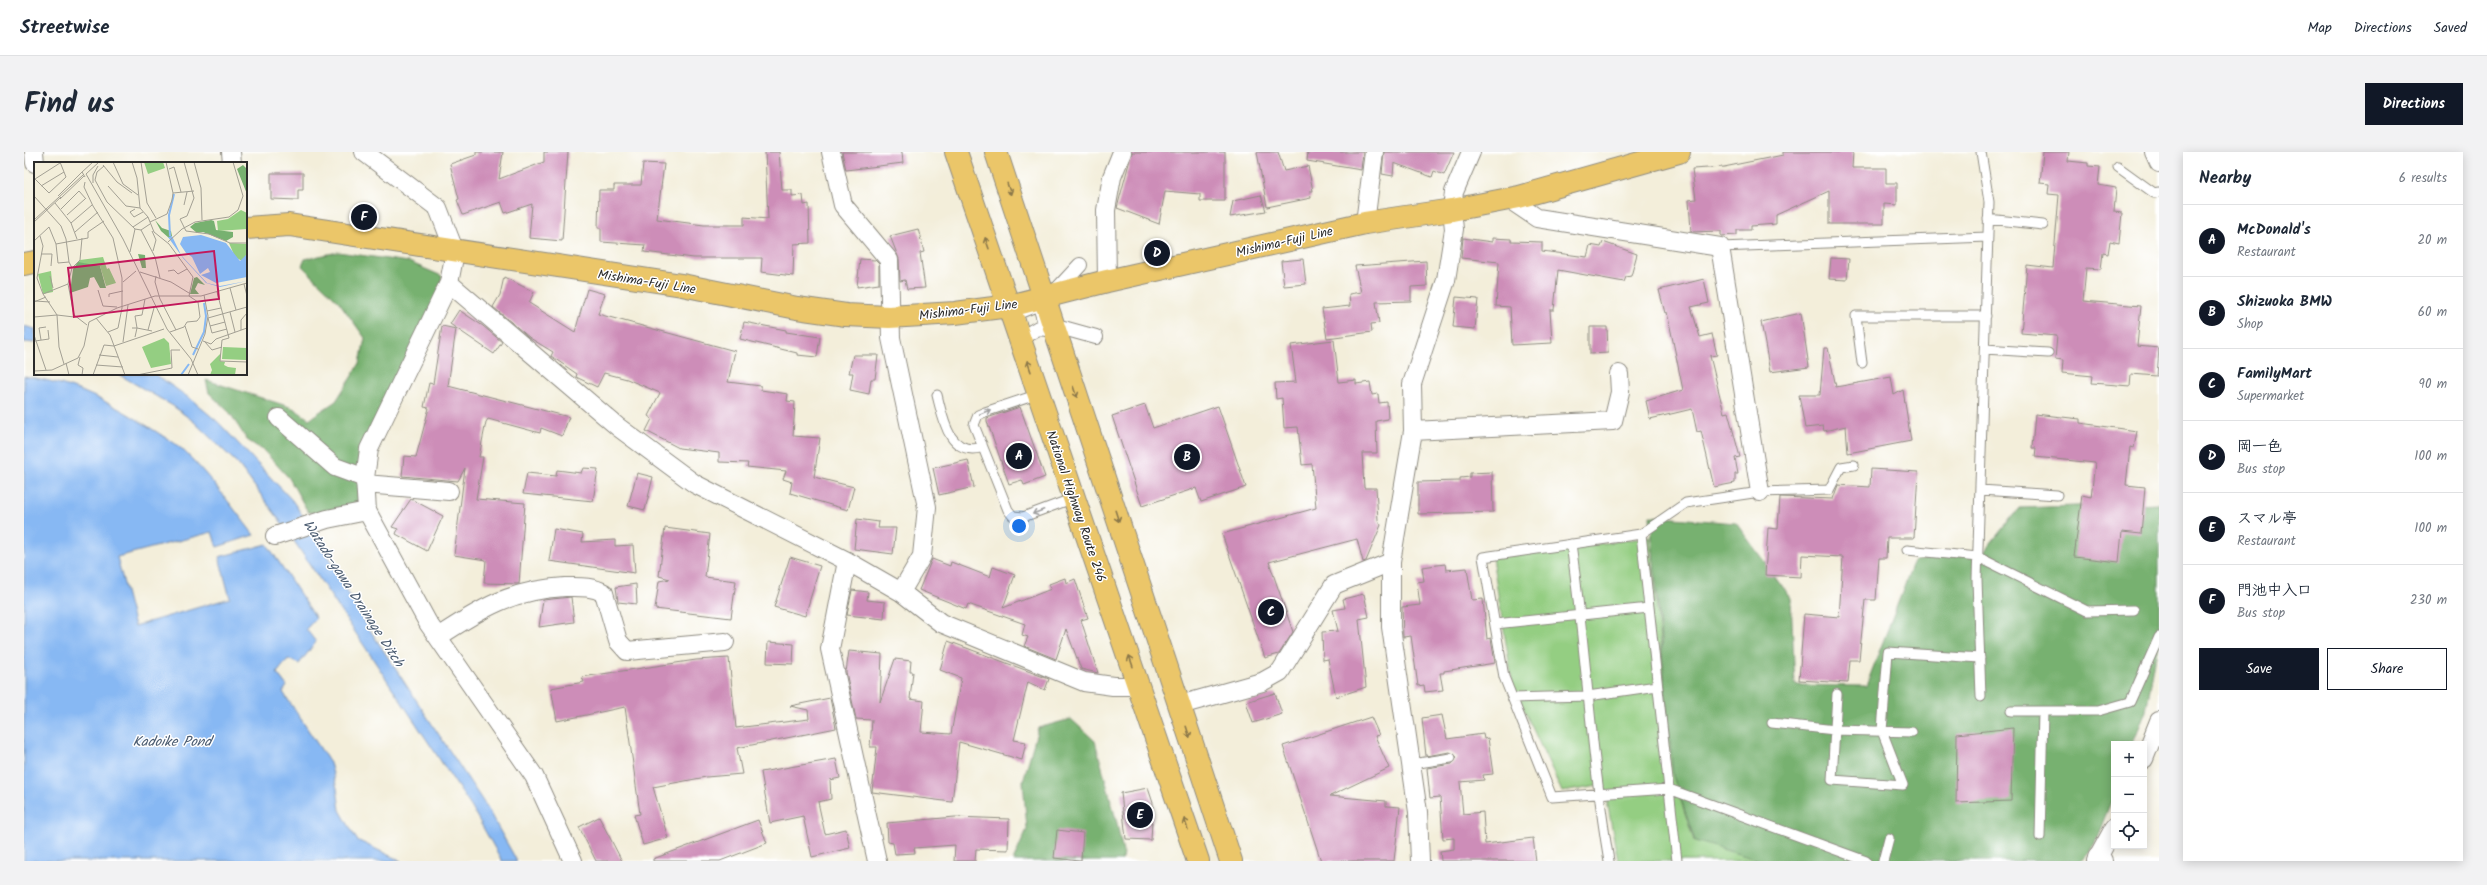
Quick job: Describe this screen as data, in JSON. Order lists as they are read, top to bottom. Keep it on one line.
{"streets":{"main road":["Mishima-Fuji Line","National Highway Route 246"]},"crossings":[["Mishima-Fuji Line","National Highway Route 246"]],"water":["Watado-gawa Drainage Ditch","Kadoike Pond"],"page":{"header":"Streetwise","nav":["Map","Directions","Saved"],"title":"Find us","buttons":["Directions",["Save","Share"]],"heading":["Nearby","6 results"],"pins":["F","D","A","B","C","E"],"list":[{"mark":"A","name":"McDonald's","note":"Restaurant","value":"20 m"},{"mark":"B","name":"Shizuoka BMW","note":"Shop","value":"60 m"},{"mark":"C","name":"FamilyMart","note":"Supermarket","value":"90 m"},{"mark":"D","name":"岡一色","note":"Bus stop","value":"100 m"},{"mark":"E","name":"スマル亭","note":"Restaurant","value":"100 m"},{"mark":"F","name":"門池中入口","note":"Bus stop","value":"230 m"}],"map_buttons":["+","−"]}}
